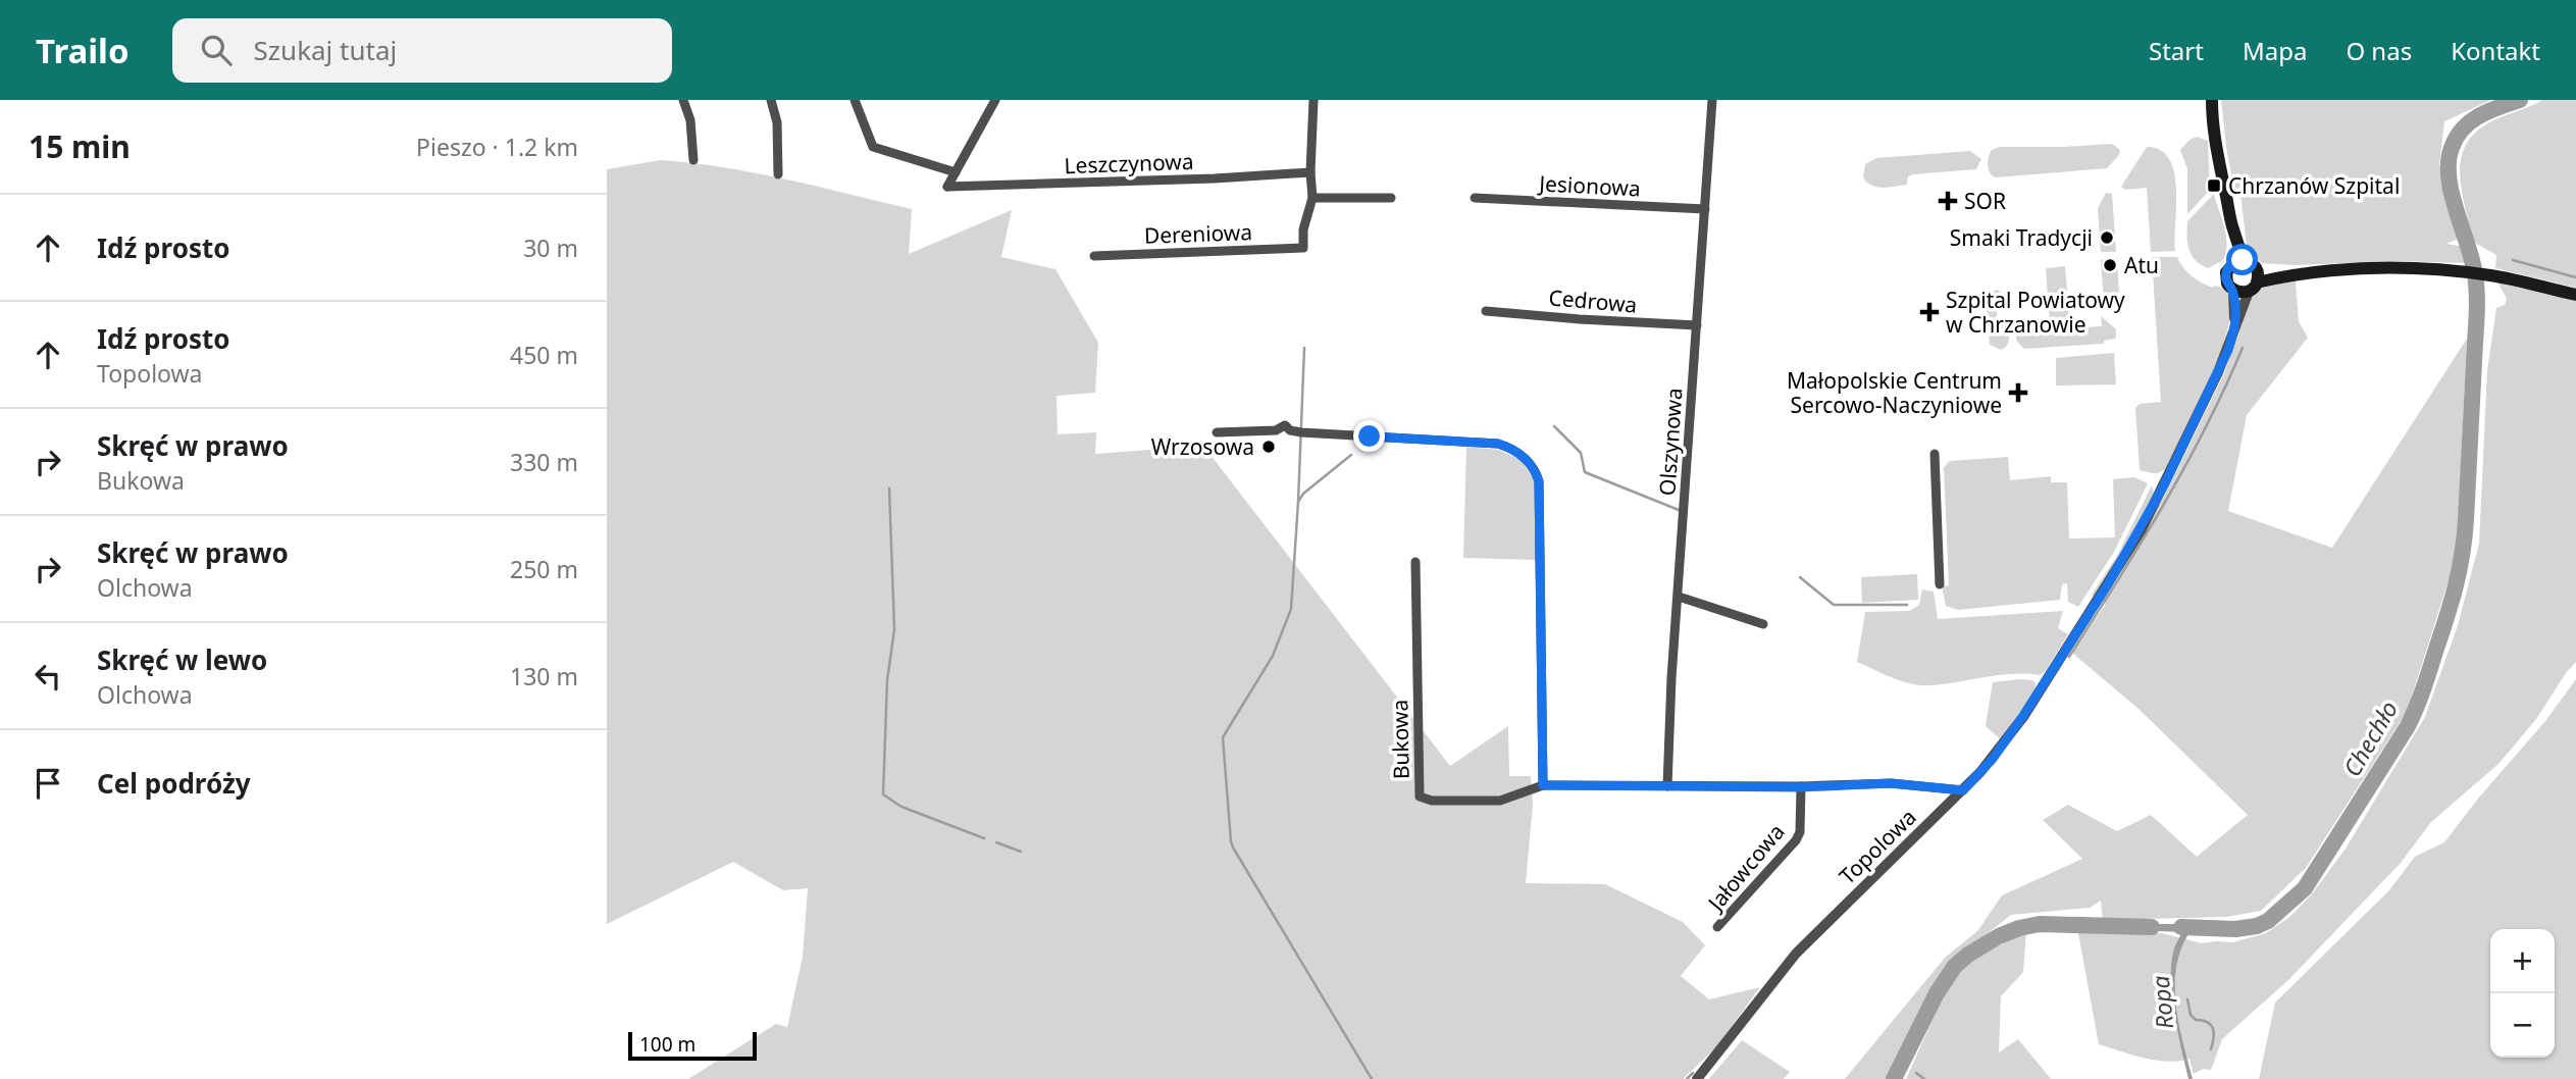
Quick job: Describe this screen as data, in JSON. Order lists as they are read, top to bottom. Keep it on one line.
{"streets":{"street":["Leszczynowa","Jesionowa","Dereniowa","Cedrowa","Olszynowa","Bukowa","Topolowa","Jałowcowa"]},"crossings":[["Jesionowa","Olszynowa"],["Cedrowa","Olszynowa"],["Olszynowa","Bukowa"],["Bukowa","Topolowa"],["Bukowa","Jałowcowa"]],"water":["Chechło","Ropa"],"places":{"transit":["Chrzanów Szpital"],"health":["SOR","Szpital Powiatowy w Chrzanowie","Małopolskie Centrum Sercowo-Naczyniowe"],"other":["Smaki Tradycji","Atu","Wrzosowa"]},"scale_bar":"100 m","page":{"header":"Trailo","search":"Szukaj tutaj","nav":["Start","Mapa","O nas","Kontakt"],"heading":["15 min","Pieszo · 1.2 km"],"list":[["Idź prosto","30 m"],["Idź prosto","Topolowa","450 m"],["Skręć w prawo","Bukowa","330 m"],["Skręć w prawo","Olchowa","250 m"],["Skręć w lewo","Olchowa","130 m"],"Cel podróży"],"map_buttons":["+","−"],"scale":"100 m"}}
